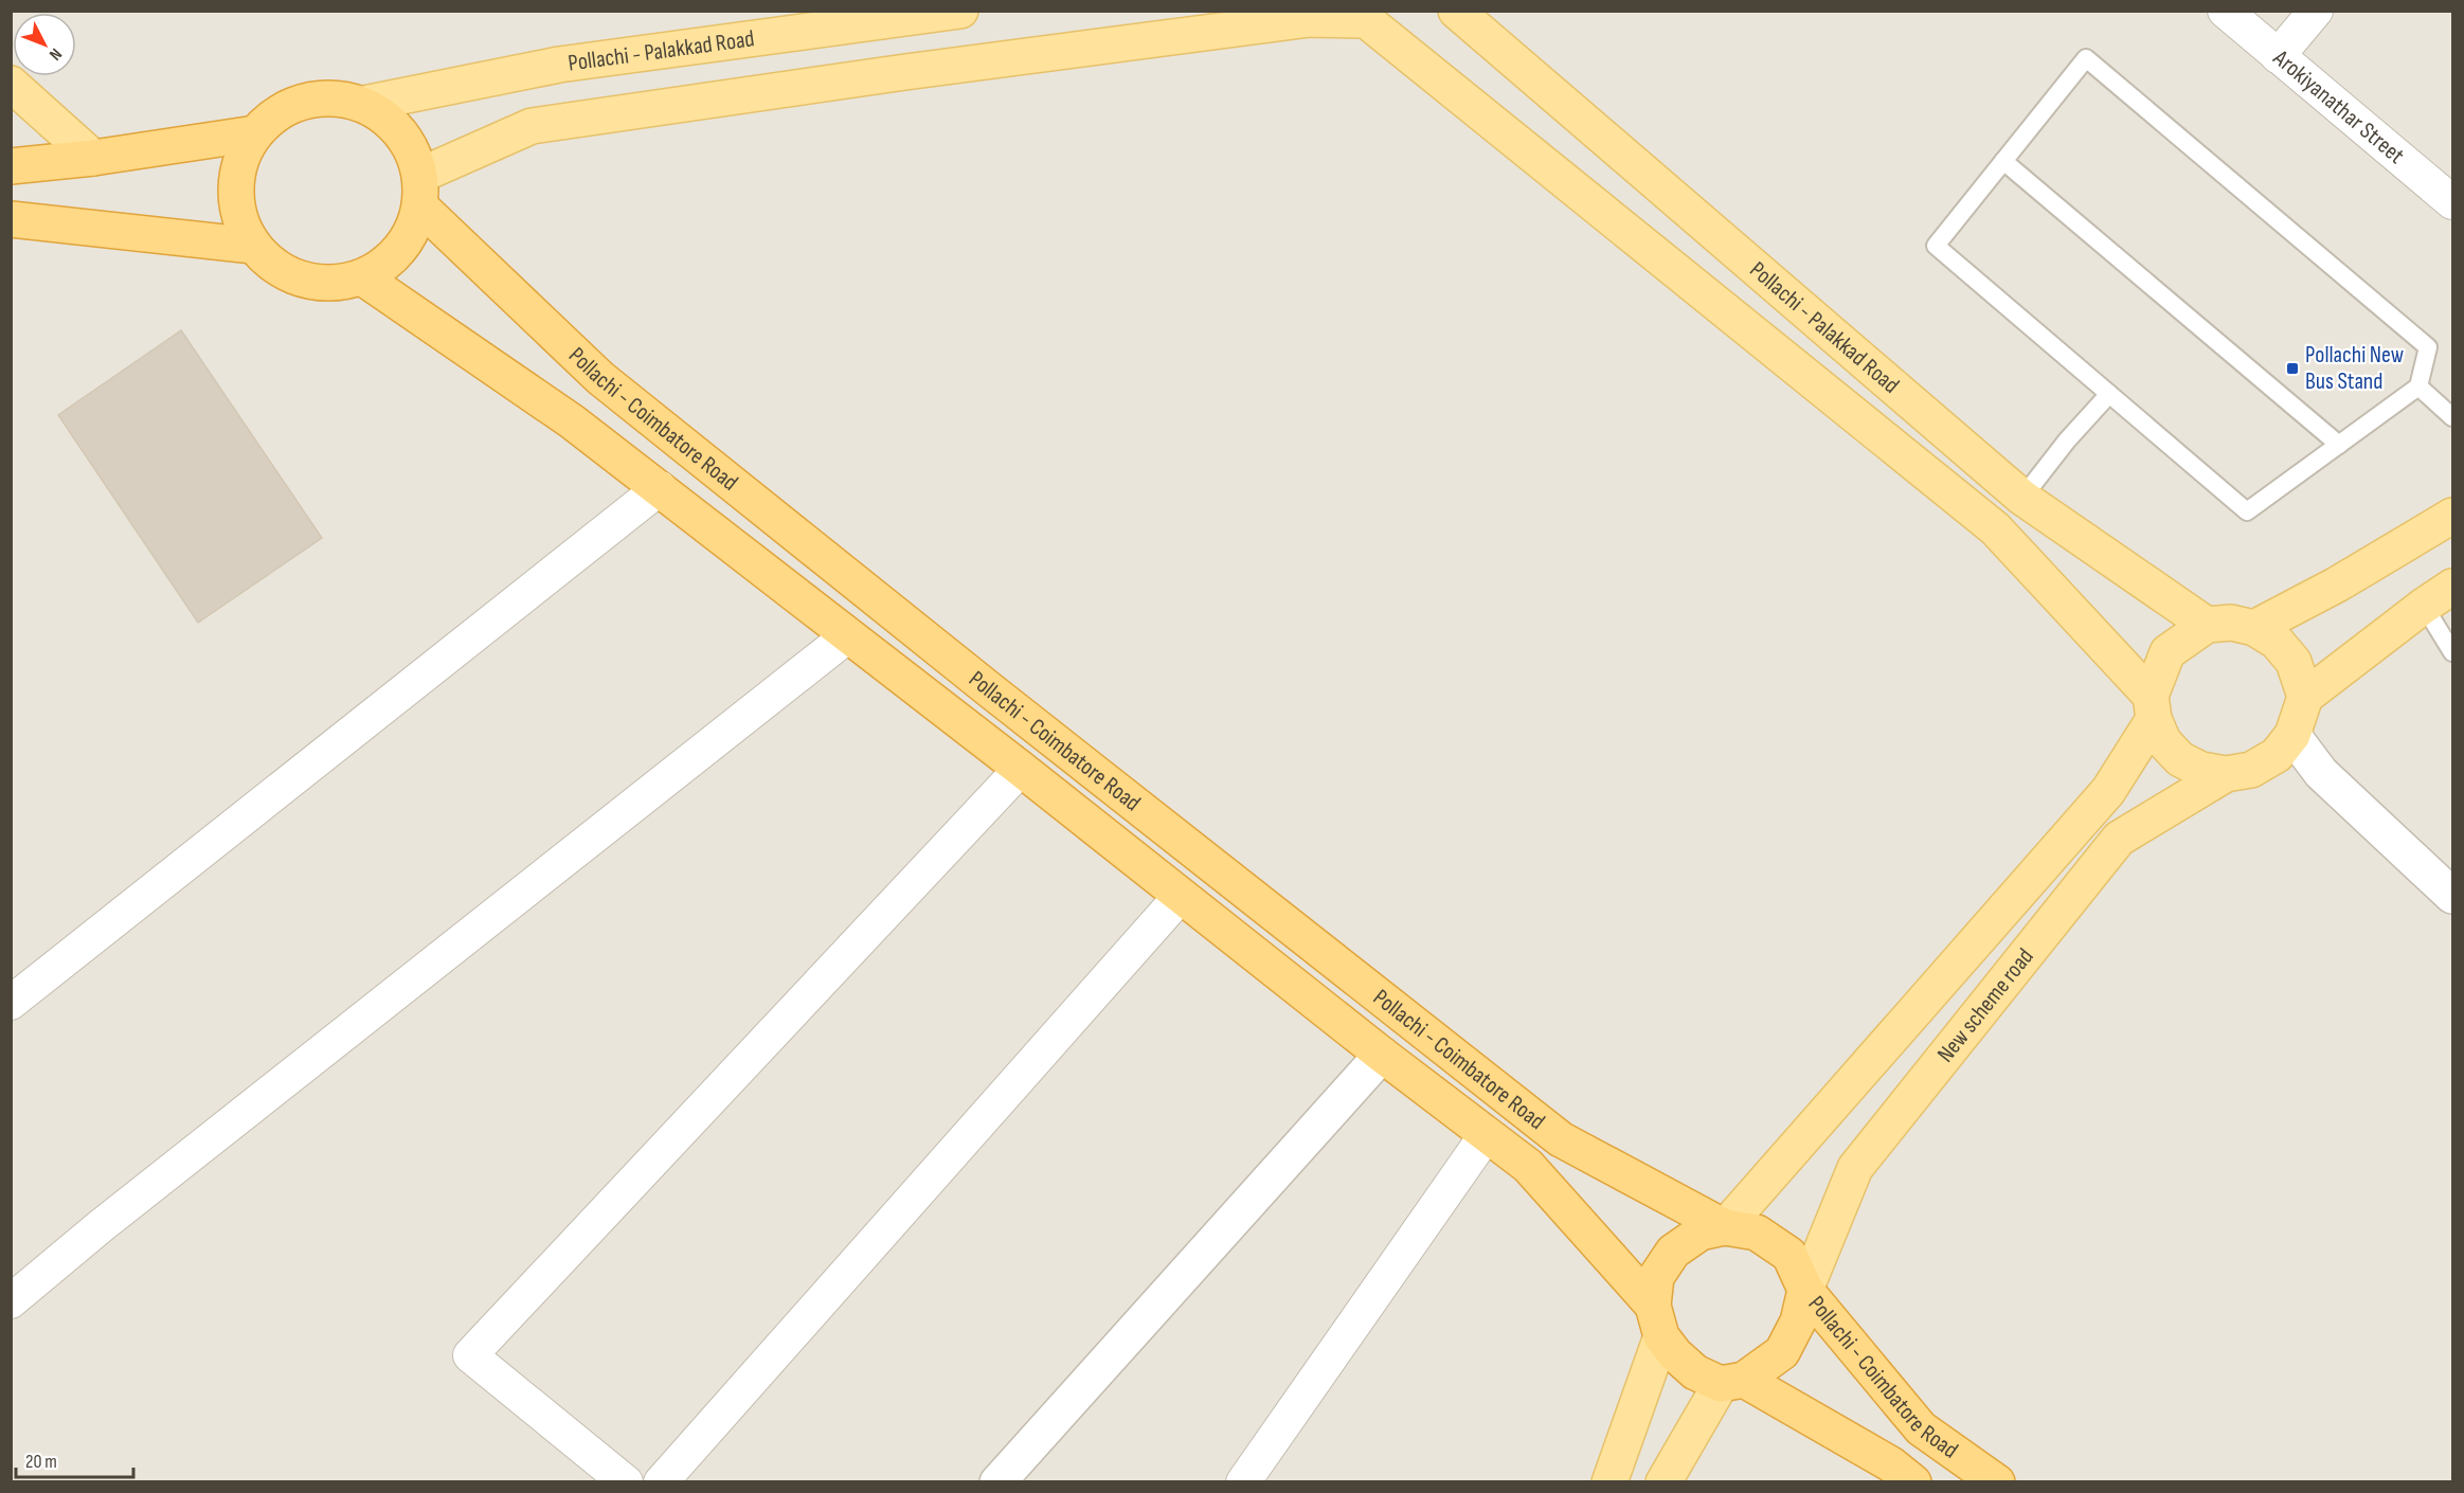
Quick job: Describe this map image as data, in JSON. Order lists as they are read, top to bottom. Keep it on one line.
{"streets":{"highway":["Pollachi - Coimbatore Road"],"main road":["Pollachi - Palakkad Road","New scheme road"],"street":["Arokiyanathar Street"]},"crossings":[["Pollachi - Palakkad Road","Pollachi - Coimbatore Road"],["Pollachi - Palakkad Road","New scheme road"],["Pollachi - Coimbatore Road","New scheme road"]],"places":{"transit":["Pollachi New Bus Stand"]},"scale_bar":"20 m","north":"bottom right"}
